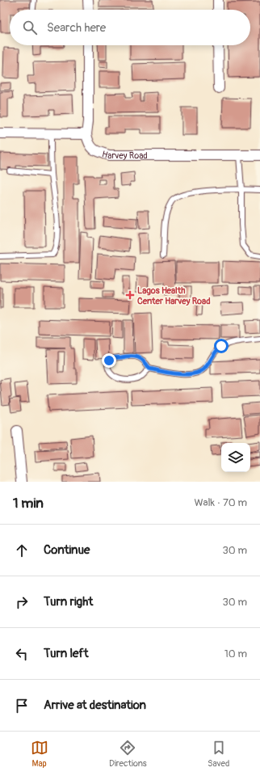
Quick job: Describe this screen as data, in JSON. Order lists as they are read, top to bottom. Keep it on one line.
{"streets":{"street":["Harvey Road"]},"places":{"health":["Lagos Health Center Harvey Road"]},"page":{"search":"Search here","heading":["1 min","Walk · 70 m"],"list":[["Continue","30 m"],["Turn right","30 m"],["Turn left","10 m"],"Arrive at destination"],"nav":["Map","Directions","Saved"]}}
